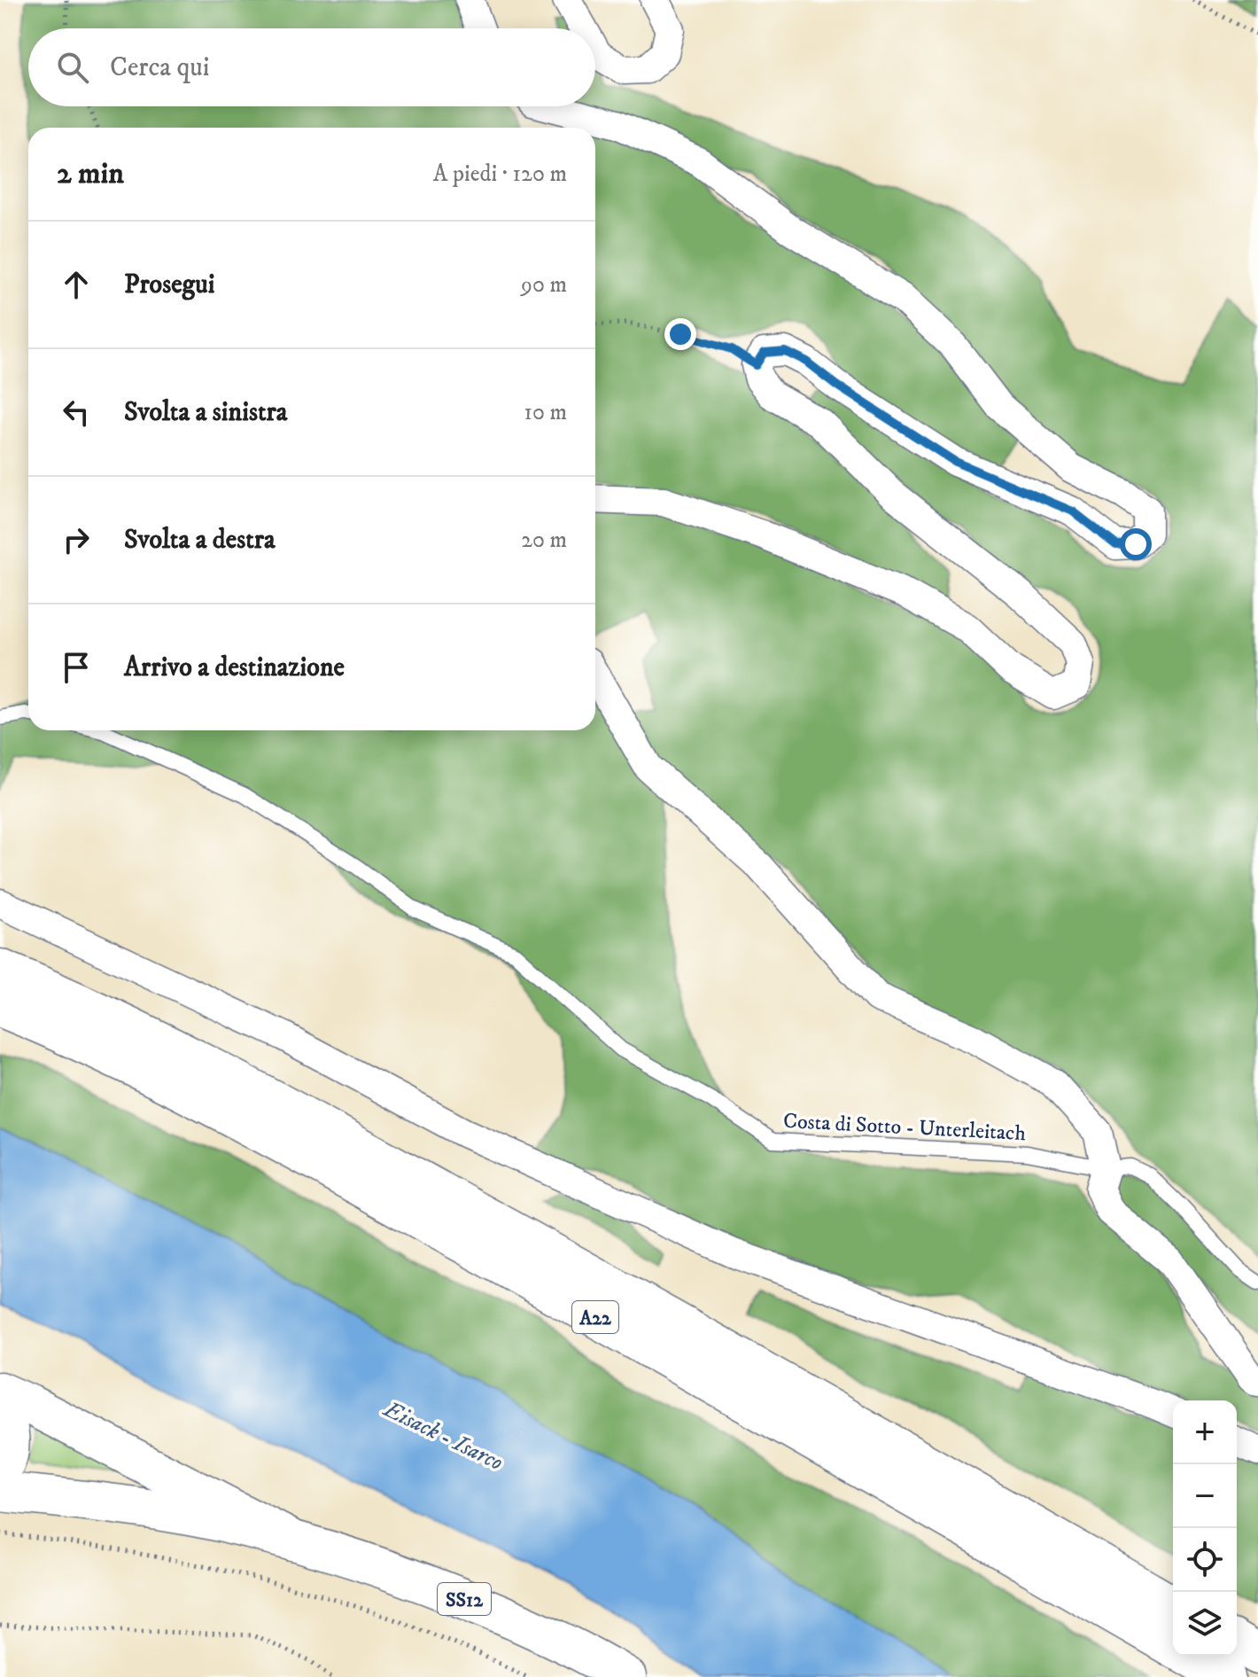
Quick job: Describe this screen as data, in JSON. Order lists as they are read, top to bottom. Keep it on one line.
{"streets":{"main road":["A22","SS12"],"lane":["Costa di Sotto - Unterleitach"]},"water":["Eisack - Isarco"],"page":{"search":"Cerca qui","heading":["2 min","A piedi · 120 m"],"list":[["Prosegui","90 m"],["Svolta a sinistra","10 m"],["Svolta a destra","20 m"],"Arrivo a destinazione"],"map_buttons":["+","−"]}}
